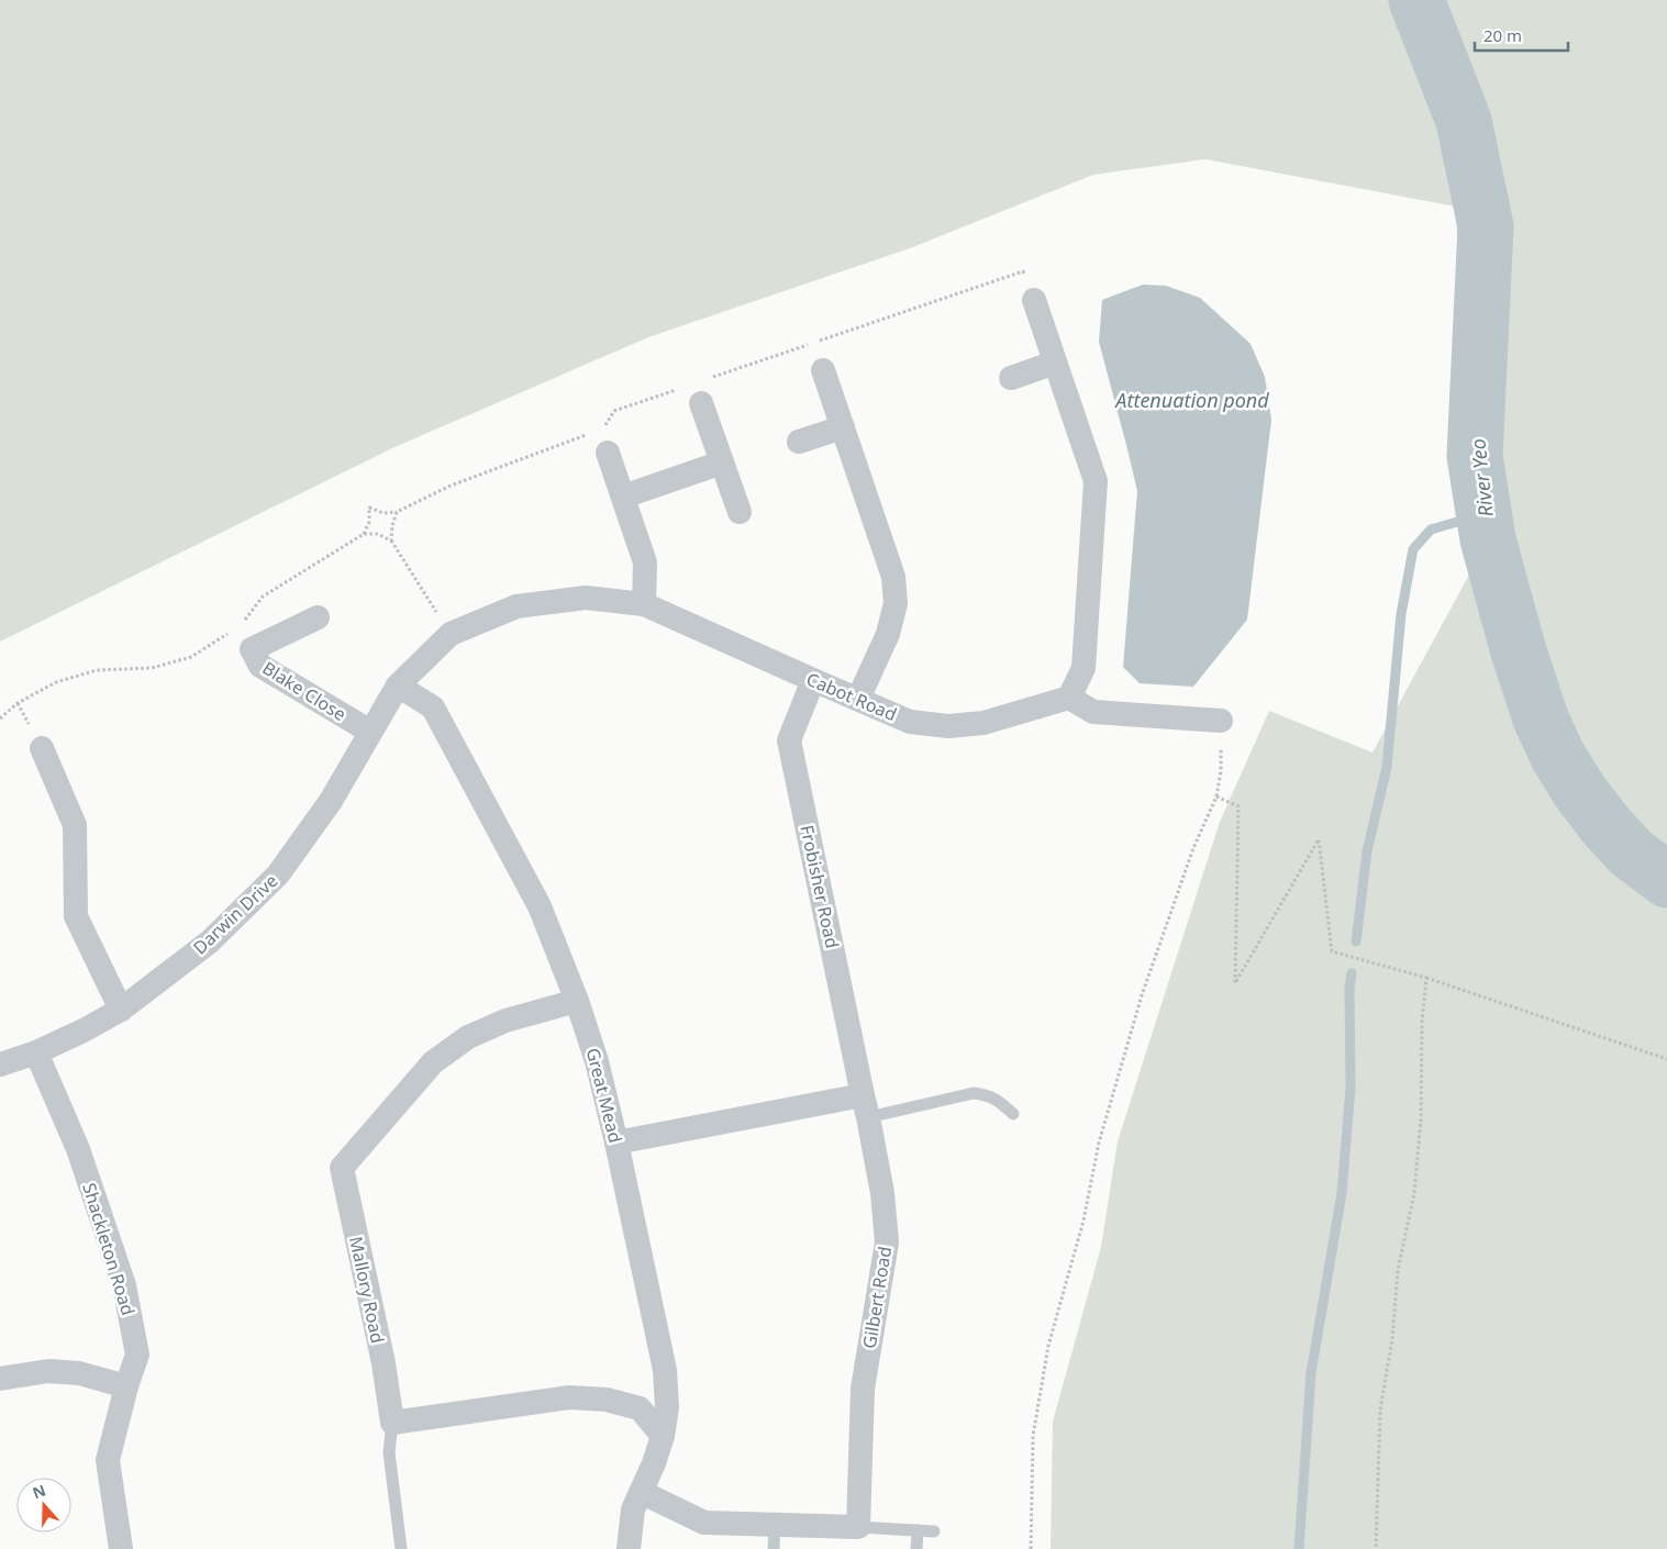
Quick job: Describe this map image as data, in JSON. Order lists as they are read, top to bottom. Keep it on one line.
{"streets":{"street":["Blake Close","Cabot Road","Frobisher Road","Darwin Drive","Great Mead","Shackleton Road","Mallory Road","Gilbert Road"]},"crossings":[["Blake Close","Darwin Drive"],["Cabot Road","Frobisher Road"],["Cabot Road","Darwin Drive"],["Cabot Road","Great Mead"],["Frobisher Road","Gilbert Road"],["Darwin Drive","Great Mead"],["Darwin Drive","Shackleton Road"],["Great Mead","Mallory Road"]],"water":["Attenuation pond","River Yeo"],"scale_bar":"20 m","north":"top"}
